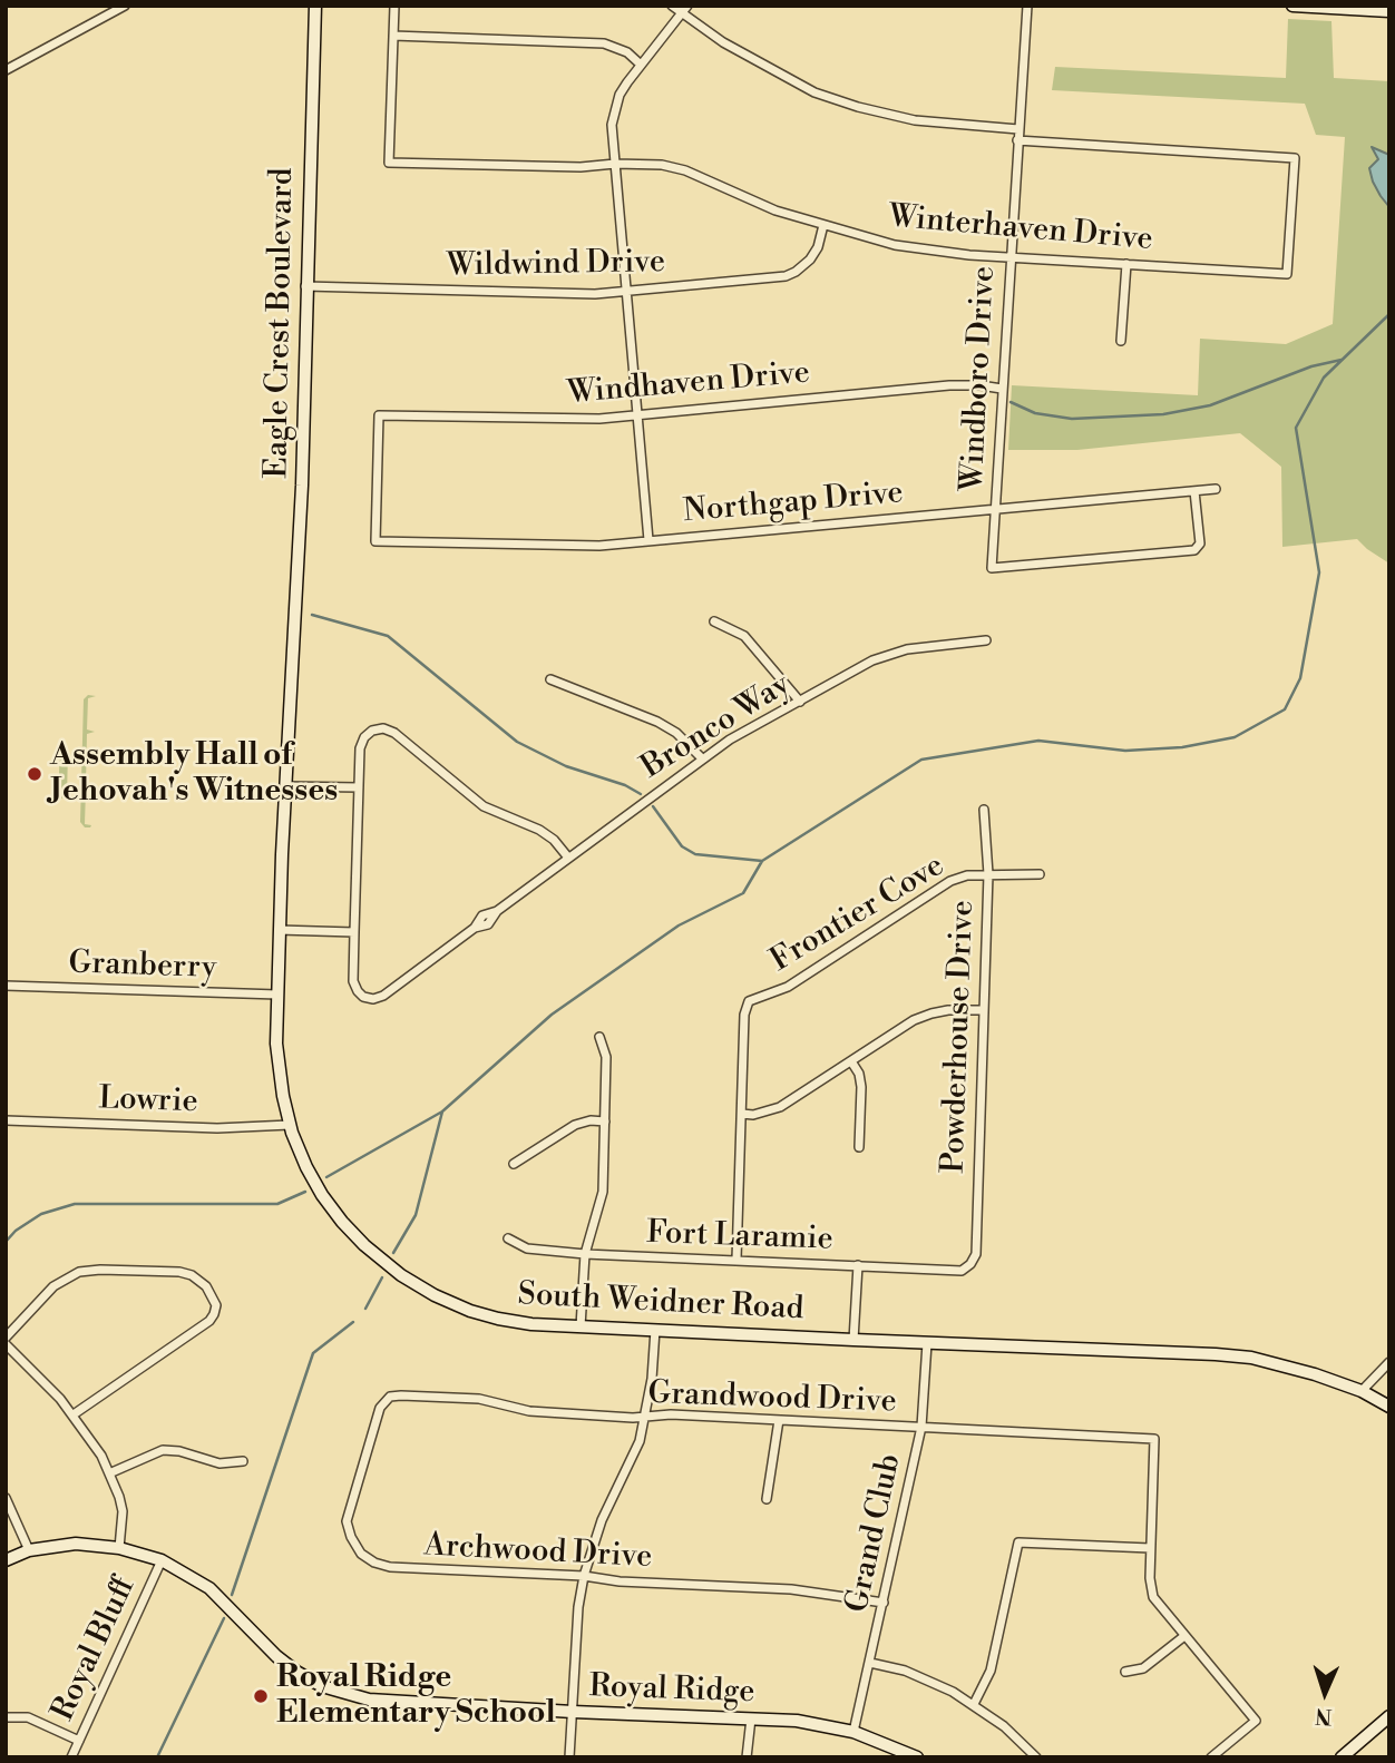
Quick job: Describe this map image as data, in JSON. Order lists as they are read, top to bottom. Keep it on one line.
{"streets":{"main road":["Eagle Crest Boulevard","South Weidner Road","Royal Ridge"],"street":["Winterhaven Drive","Wildwind Drive","Windboro Drive","Windhaven Drive","Northgap Drive","Bronco Way","Frontier Cove","Granberry","Powderhouse Drive","Lowrie","Fort Laramie","Grandwood Drive","Grand Club","Archwood Drive","Royal Bluff"]},"crossings":[["Winterhaven Drive","Wildwind Drive"],["Winterhaven Drive","Windboro Drive"],["Wildwind Drive","Eagle Crest Boulevard"],["Eagle Crest Boulevard","South Weidner Road"],["Windboro Drive","Windhaven Drive"],["Windboro Drive","Northgap Drive"],["Windhaven Drive","Northgap Drive"],["Frontier Cove","Powderhouse Drive"],["Granberry","South Weidner Road"],["Powderhouse Drive","Fort Laramie"],["Lowrie","South Weidner Road"],["South Weidner Road","Grand Club"],["Grandwood Drive","Grand Club"],["Grandwood Drive","Archwood Drive"],["Grand Club","Archwood Drive"],["Grand Club","Royal Ridge"],["Royal Bluff","Royal Ridge"]],"places":["Assembly Hall of Jehovah's Witnesses","Royal Ridge Elementary School"],"north":"bottom"}
